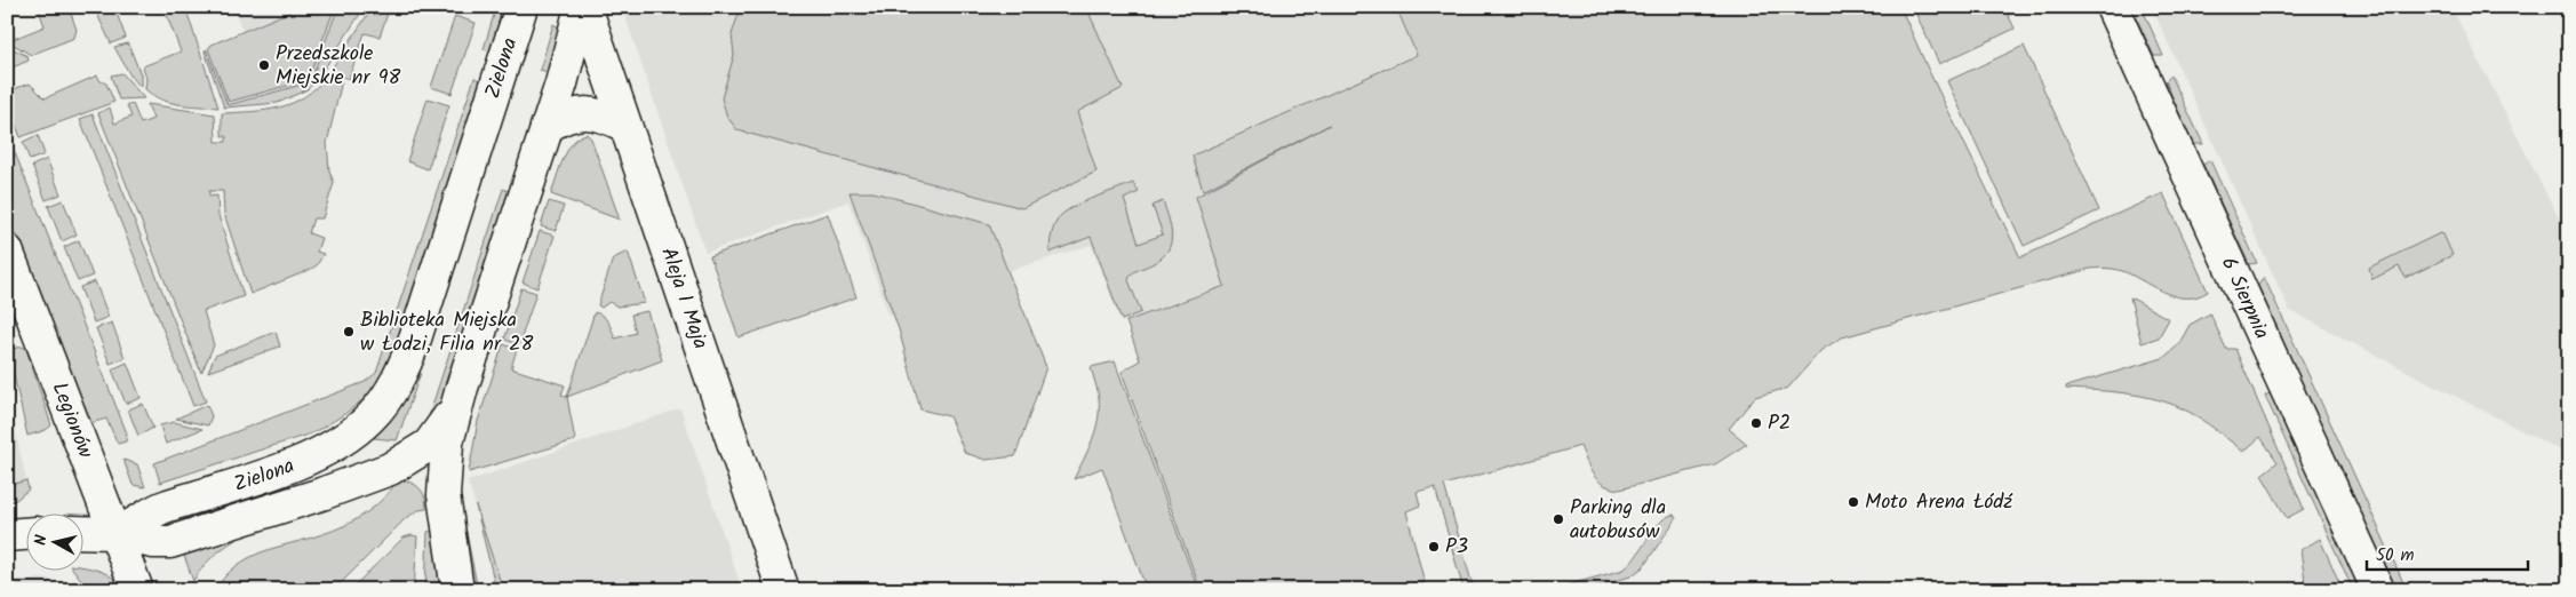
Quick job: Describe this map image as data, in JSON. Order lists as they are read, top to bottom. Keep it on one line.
{"streets":{"street":["Zielona","Aleja 1 Maja","6 Sierpnia","Legionów"]},"crossings":[["Zielona","Aleja 1 Maja"],["Zielona","Legionów"]],"places":["Przedszkole Miejskie nr 98","Biblioteka Miejska w Łodzi, Filia nr 28","P2","Moto Arena Łódź","Parking dla autobusów","P3"],"scale_bar":"50 m","north":"left"}
